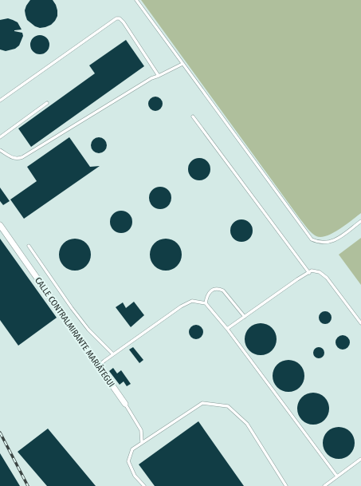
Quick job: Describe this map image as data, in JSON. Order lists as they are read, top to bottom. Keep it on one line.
{"streets":{"street":["CALLE CONTRALMIRANTE MARIÁTEGUI"]}}
